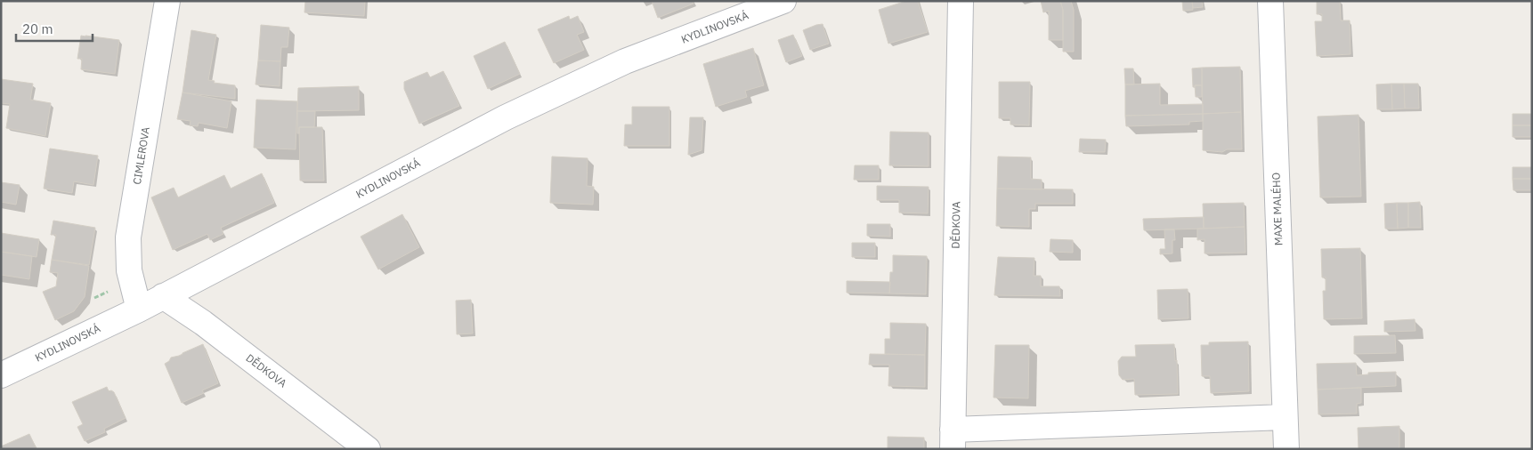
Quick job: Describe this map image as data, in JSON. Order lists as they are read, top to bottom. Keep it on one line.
{"streets":{"street":["KYDLINOVSKÁ","CIMLEROVA","MAXE MALÉHO","DĚDKOVA"]},"crossings":[["KYDLINOVSKÁ","CIMLEROVA"],["KYDLINOVSKÁ","DĚDKOVA"]],"scale_bar":"20 m"}
